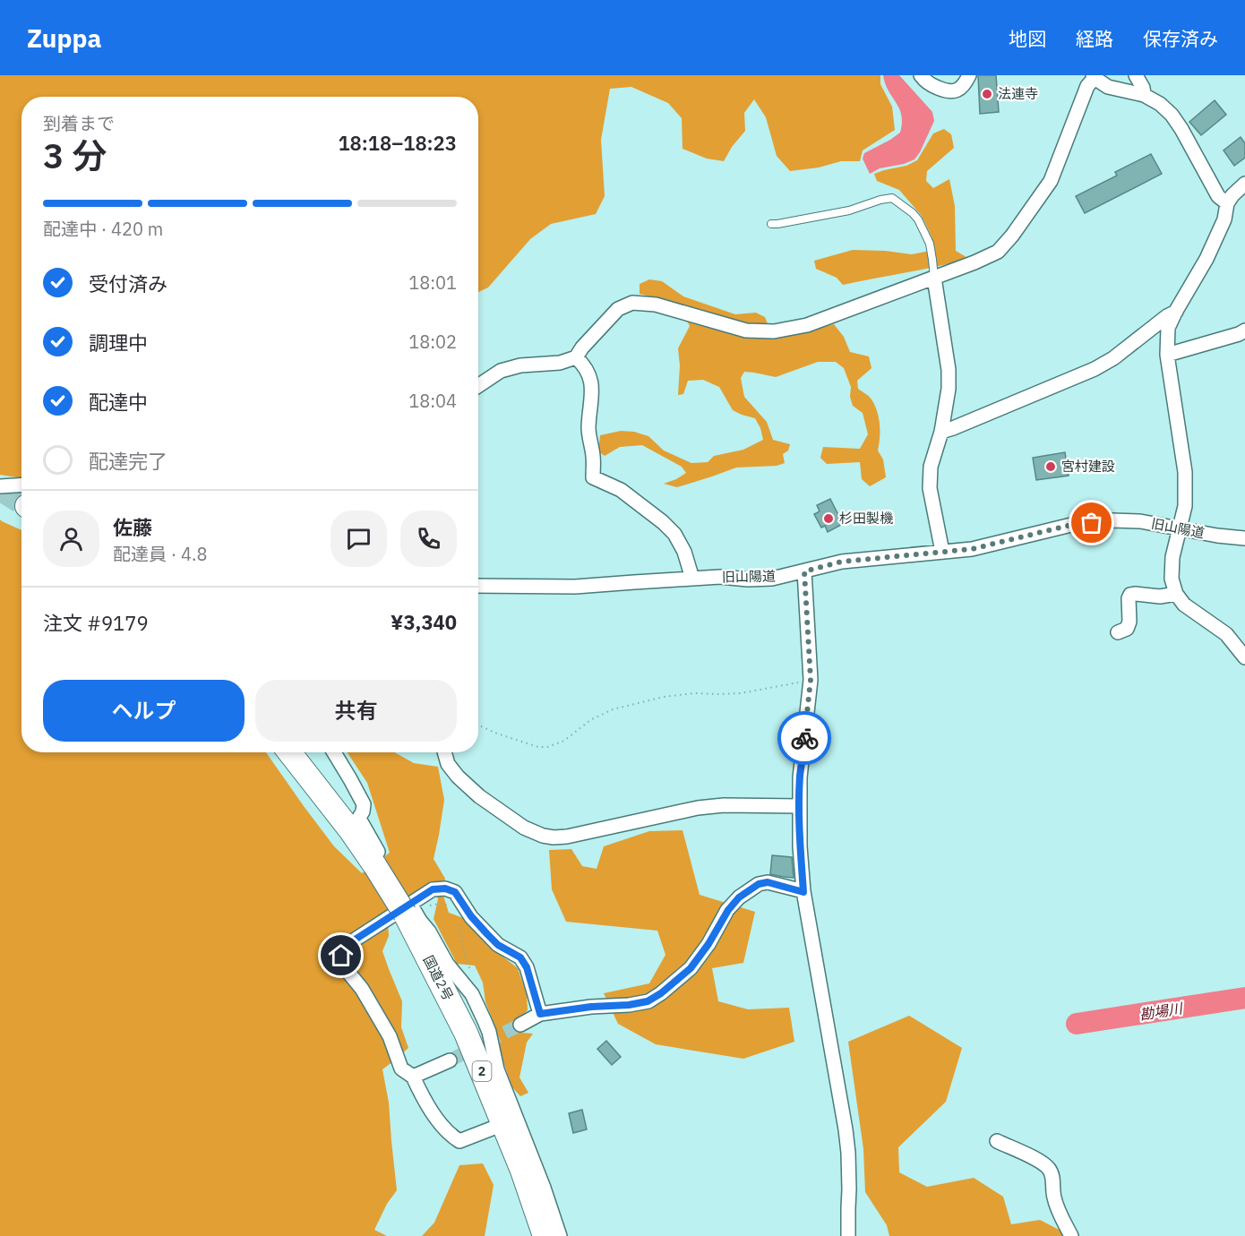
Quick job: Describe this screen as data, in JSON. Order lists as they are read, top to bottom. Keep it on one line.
{"streets":{"highway":["国道2号","2"],"street":["旧山陽道"]},"water":["勘場川"],"places":["法連寺","宮村建設","杉田製機"],"page":{"header":"Zuppa","nav":["地図","経路","保存済み"],"heading":["3 分","到着まで","18:18–18:23"],"panel":["佐藤","配達員 · 4.8","注文 #9179","¥3,340"],"bar":"配達中 · 420 m","list":[["受付済み","18:01"],["調理中","18:02"],["配達中","18:04"],"配達完了"],"buttons":["ヘルプ","共有"]}}
